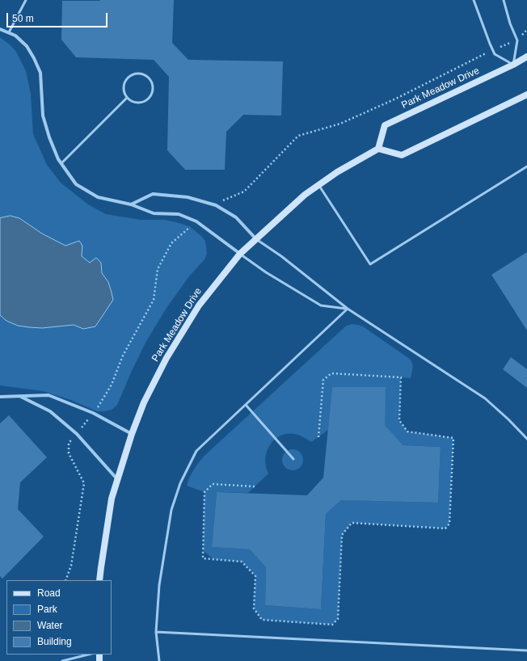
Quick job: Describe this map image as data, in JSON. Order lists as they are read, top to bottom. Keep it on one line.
{"streets":{"street":["Park Meadow Drive"]},"legend":["Road","Park","Water","Building"],"scale_bar":"50 m"}
